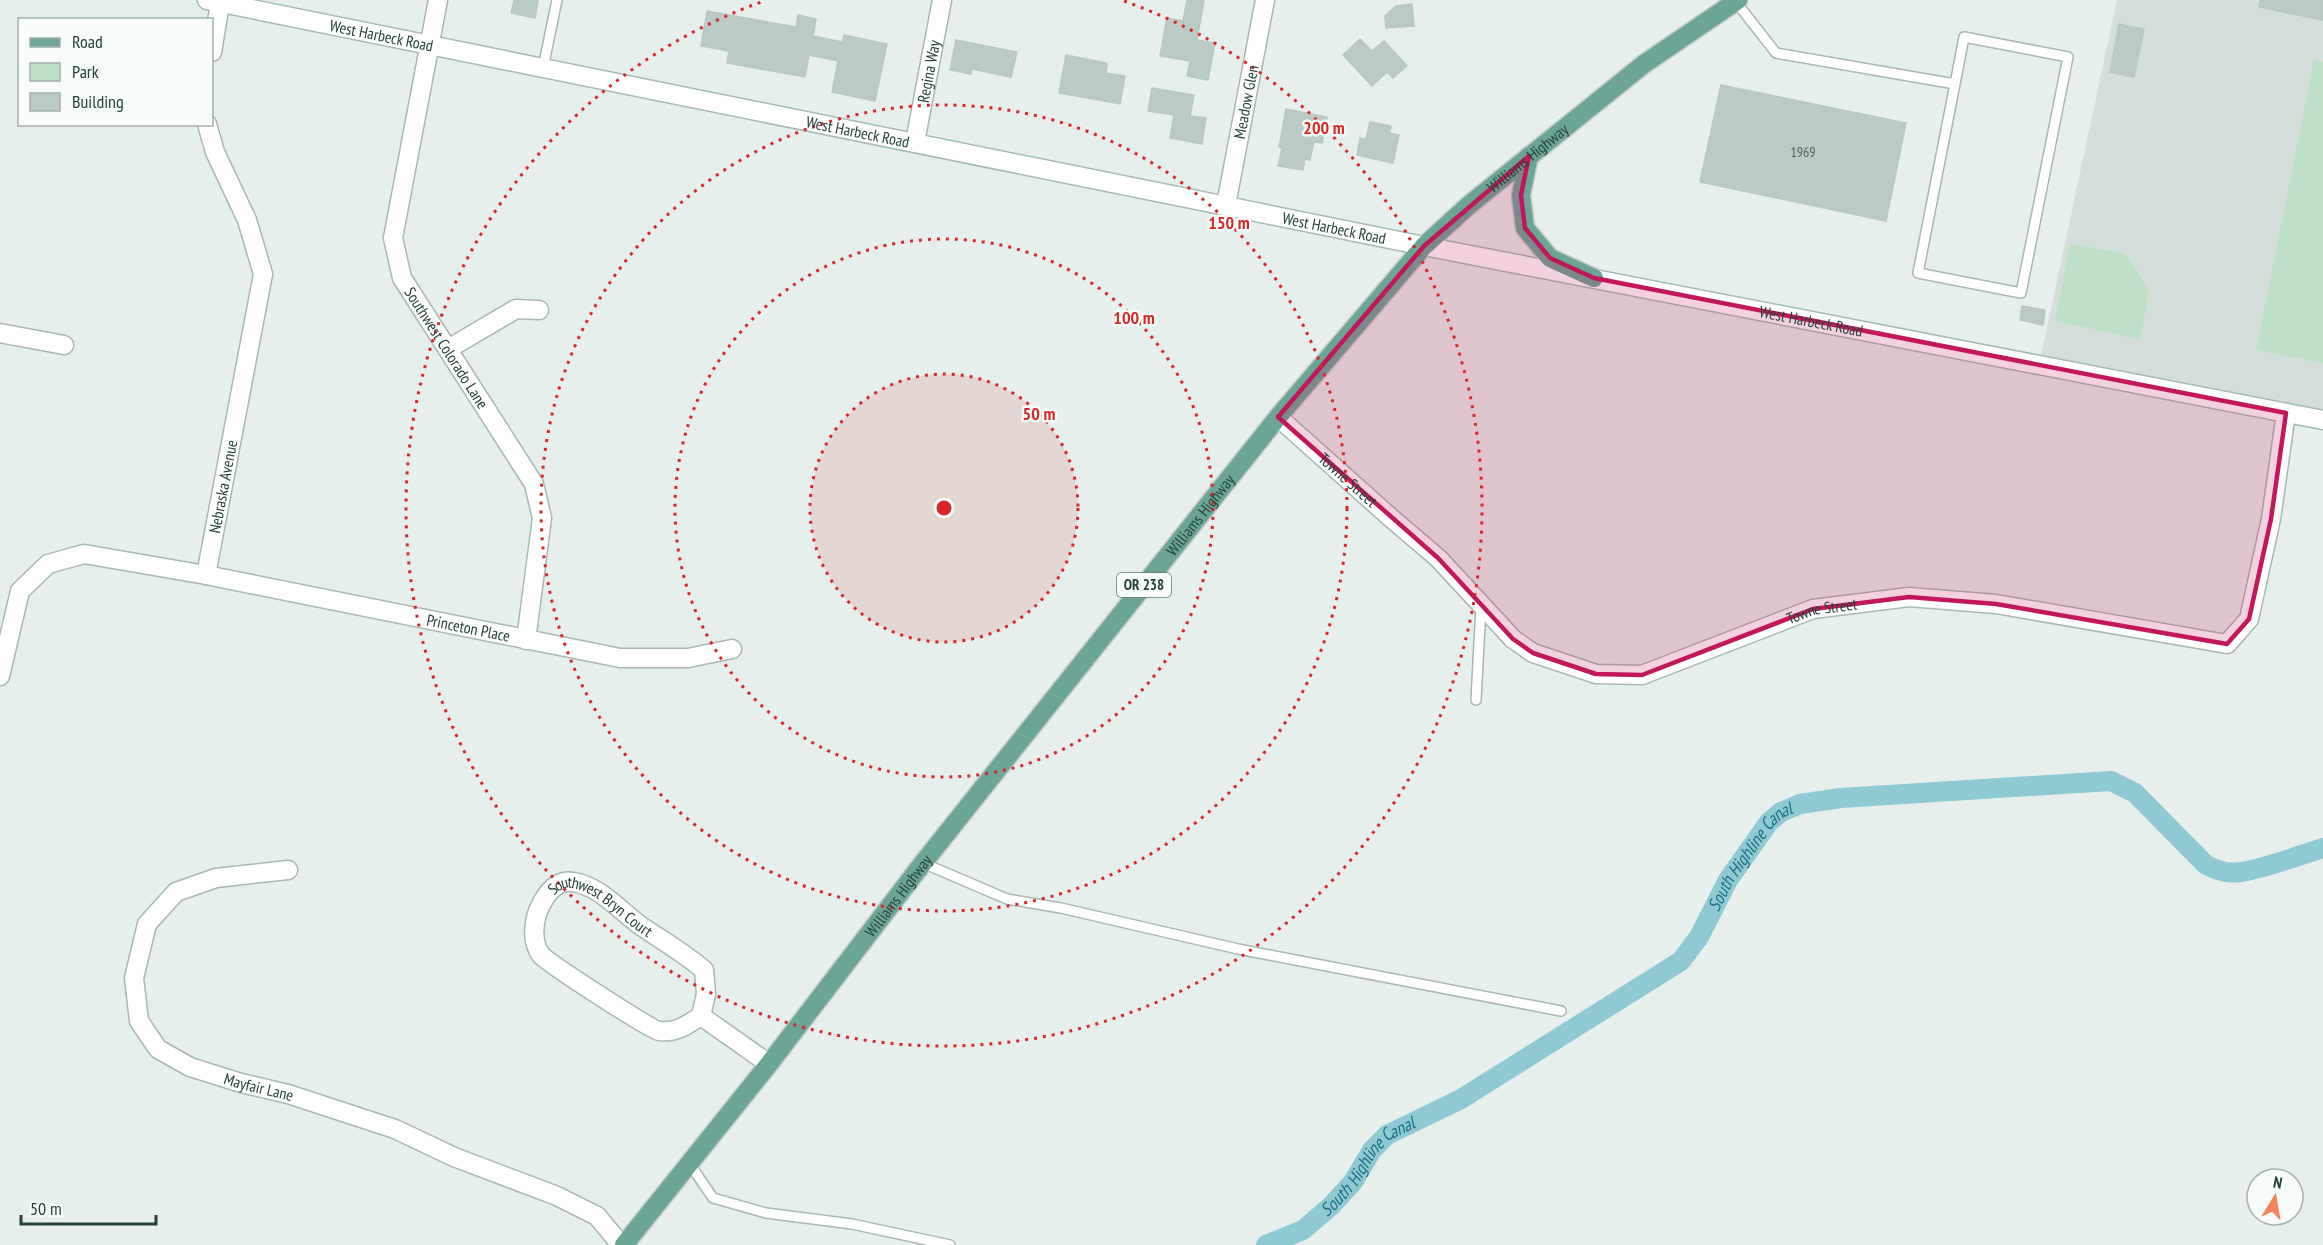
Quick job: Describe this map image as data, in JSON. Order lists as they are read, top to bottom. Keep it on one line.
{"streets":{"main road":["Williams Highway","OR 238"],"street":["West Harbeck Road","Regina Way","Meadow Glen","Southwest Colorado Lane","Towne Street","Nebraska Avenue","Princeton Place","Southwest Bryn Court","Mayfair Lane"]},"crossings":[["West Harbeck Road","Regina Way"],["West Harbeck Road","Meadow Glen"],["West Harbeck Road","Williams Highway"],["West Harbeck Road","Southwest Colorado Lane"],["West Harbeck Road","Towne Street"],["Williams Highway","Towne Street"],["Williams Highway","Mayfair Lane"],["Southwest Colorado Lane","Princeton Place"],["Nebraska Avenue","Princeton Place"]],"water":["South Highline Canal"],"house_numbers":["1969"],"legend":["Road","Park","Building"],"scale_bar":"50 m","north":"top","rings":["200 m","150 m","100 m","50 m"]}
